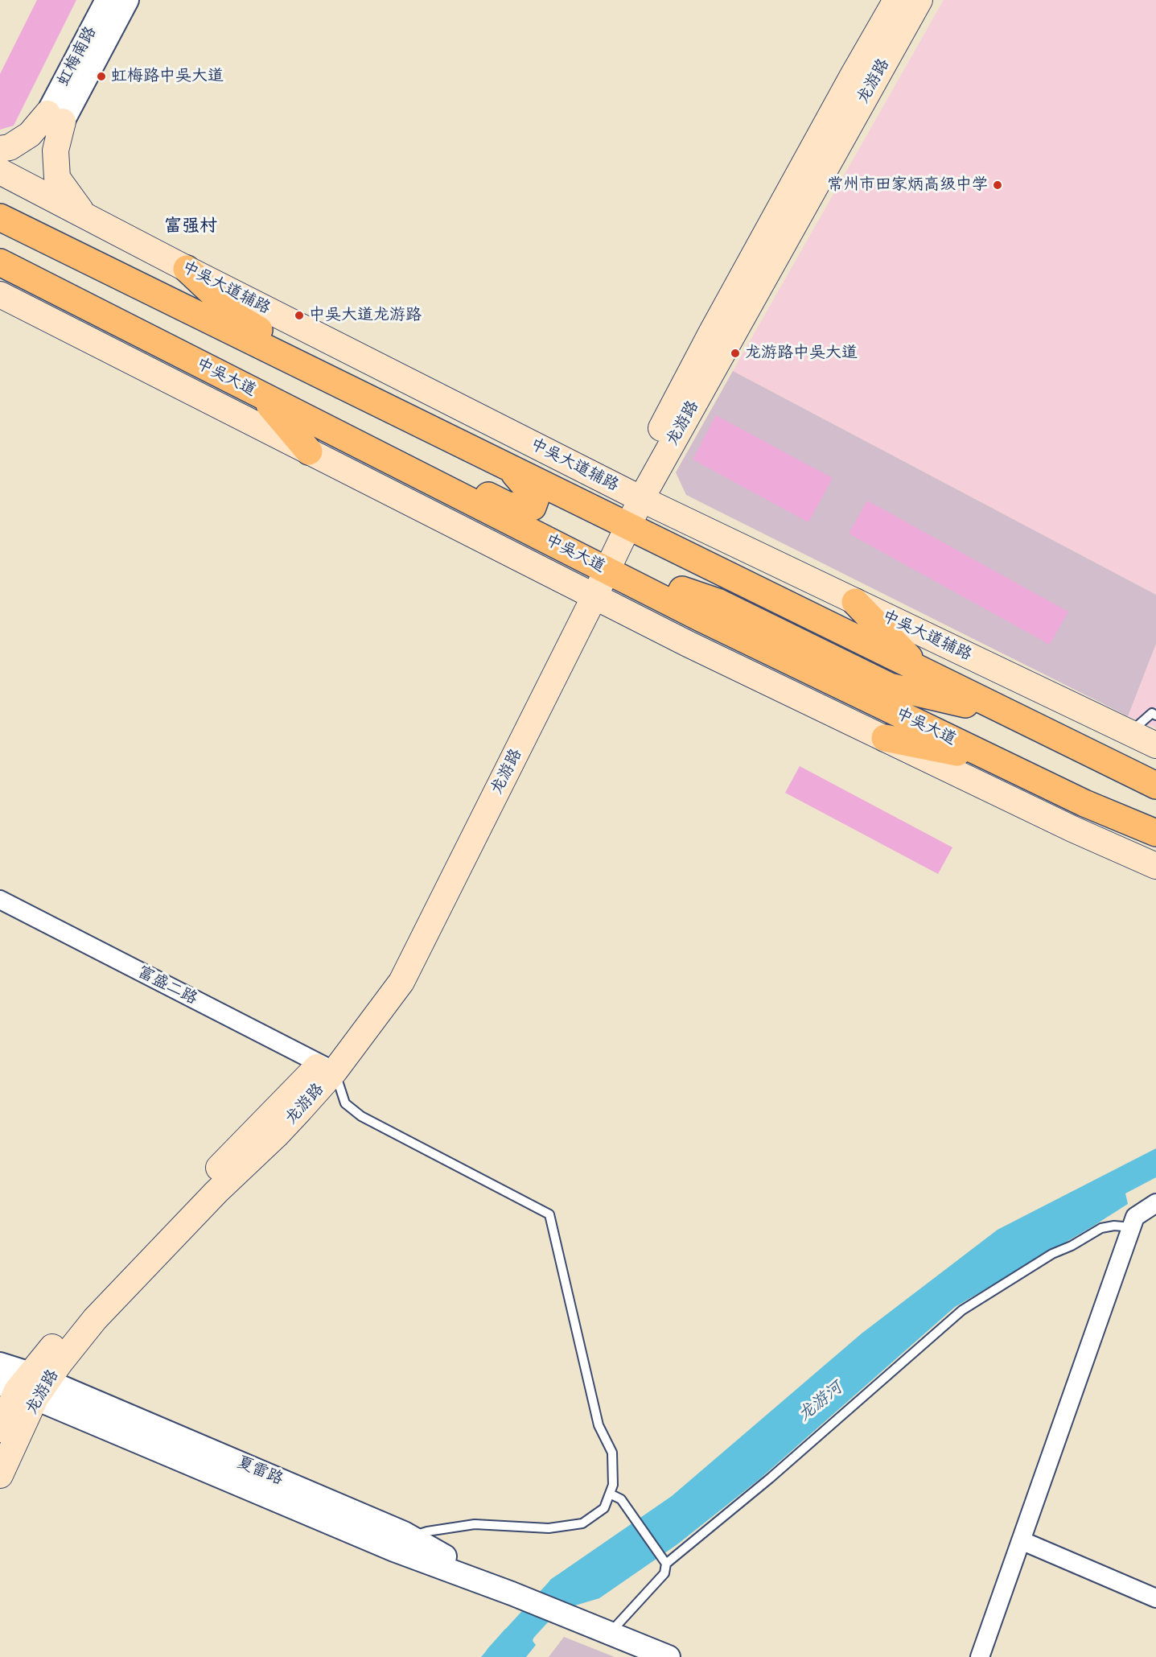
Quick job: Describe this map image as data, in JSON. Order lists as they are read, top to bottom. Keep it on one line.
{"streets":{"main road":["龙游路","中吴大道辅路","中吴大道"],"street":["虹梅南路","富盛二路","夏雷路"]},"crossings":[["龙游路","中吴大道辅路"],["龙游路","中吴大道"],["龙游路","富盛二路"],["龙游路","夏雷路"]],"districts":["富强村"],"water":["龙游河"],"places":["虹梅路中吴大道","常州市田家炳高级中学","中吴大道龙游路","龙游路中吴大道"]}
